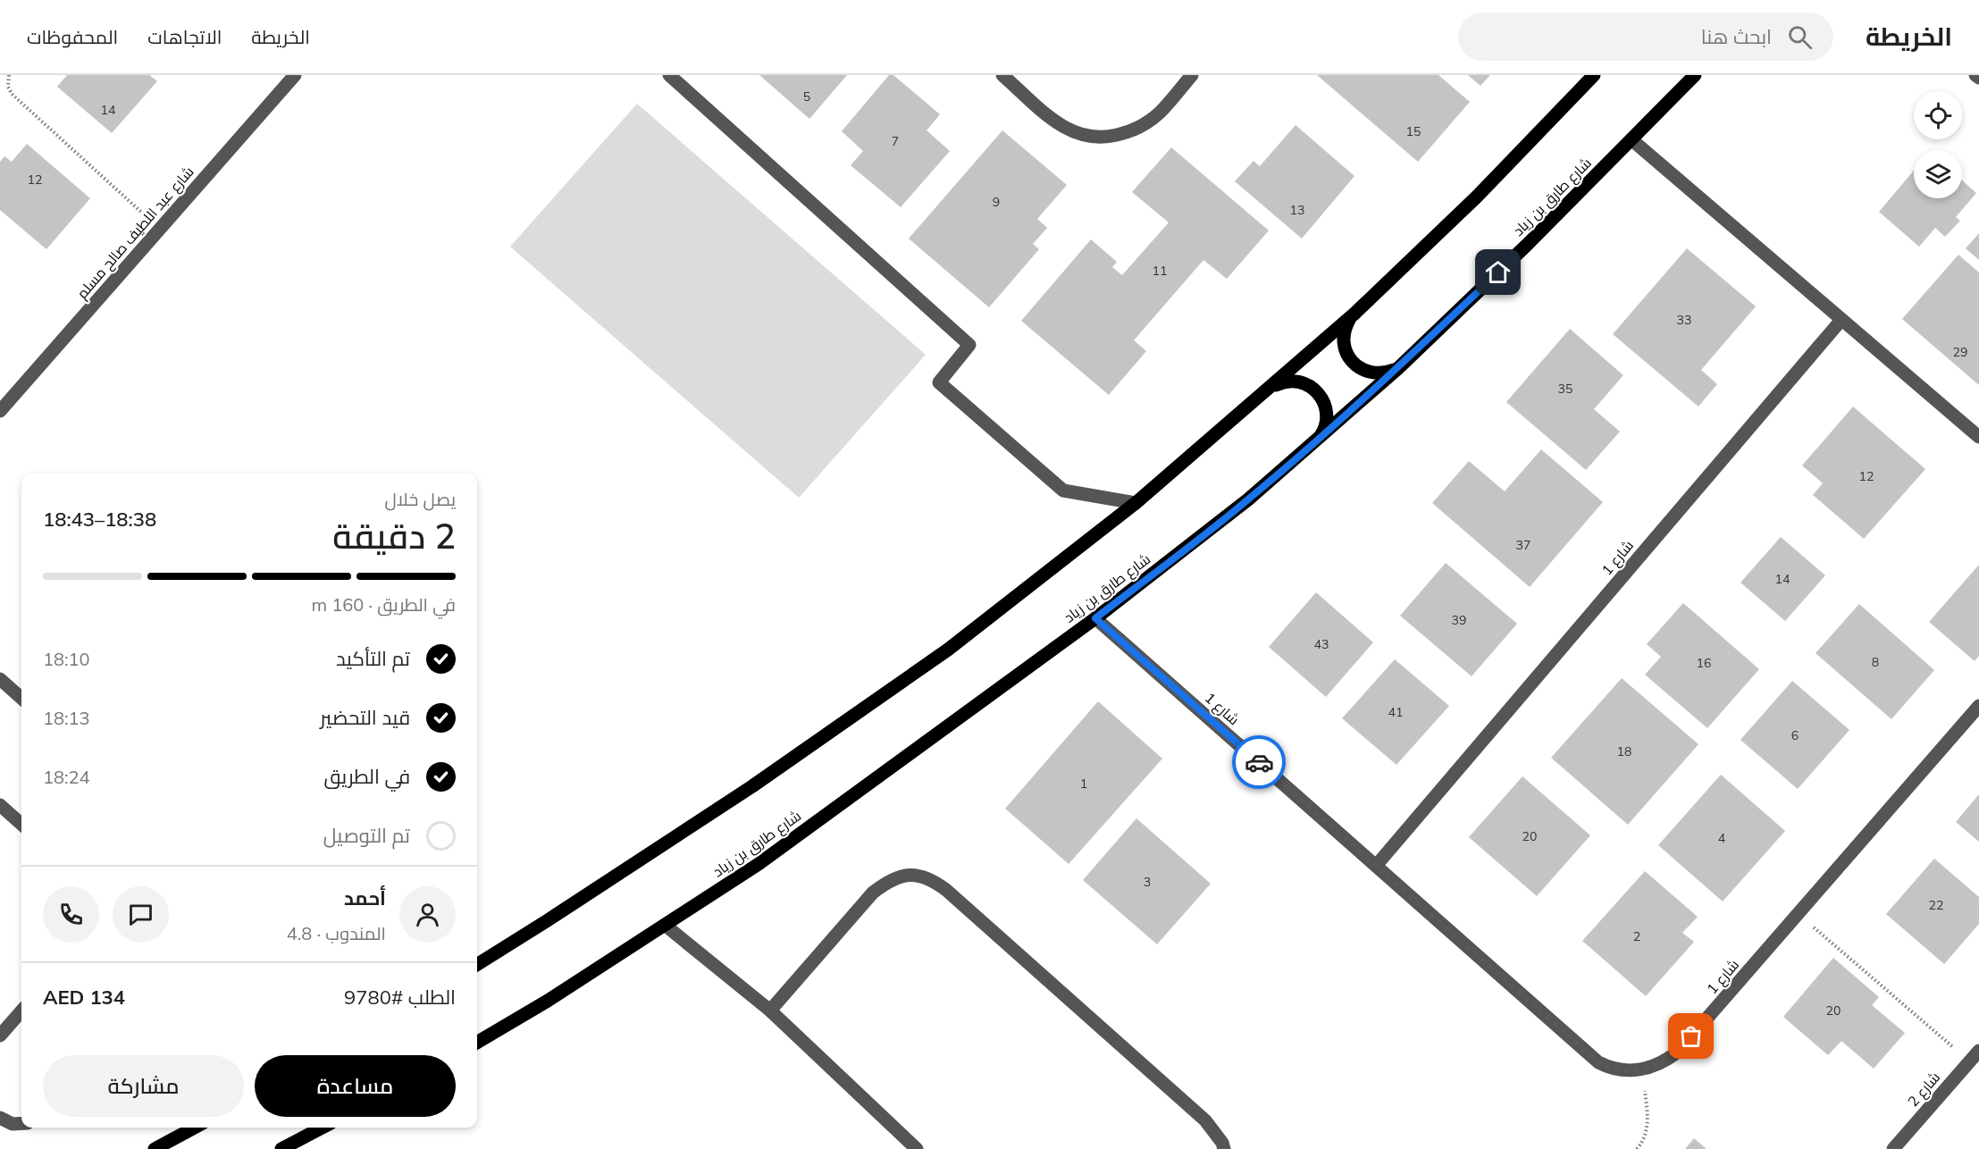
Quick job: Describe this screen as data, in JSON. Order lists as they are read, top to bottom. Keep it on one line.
{"streets":{"main road":["شارع طارق بن زياد"],"street":["شارع عبد اللطيف صالح مسلم","شارع 1","شارع 2"]},"crossings":[["شارع طارق بن زياد","شارع 1"]],"house_numbers":["5","14","15","7","12","9","13","11","33","29","35","12","37","14","39","43","8","16","41","6","18","1","20","4","3","22","2","20"],"page":{"header":"الخريطة","search":"ابحث هنا","nav":["الخريطة","الاتجاهات","المحفوظات"],"heading":["2 دقيقة","يصل خلال","18:38–18:43"],"panel":["أحمد","المندوب · 4.8","الطلب #9780","AED 134"],"bar":"في الطريق · 160 m","list":[["تم التأكيد","18:10"],["قيد التحضير","18:13"],["في الطريق","18:24"],"تم التوصيل"],"buttons":["مساعدة","مشاركة"]}}
